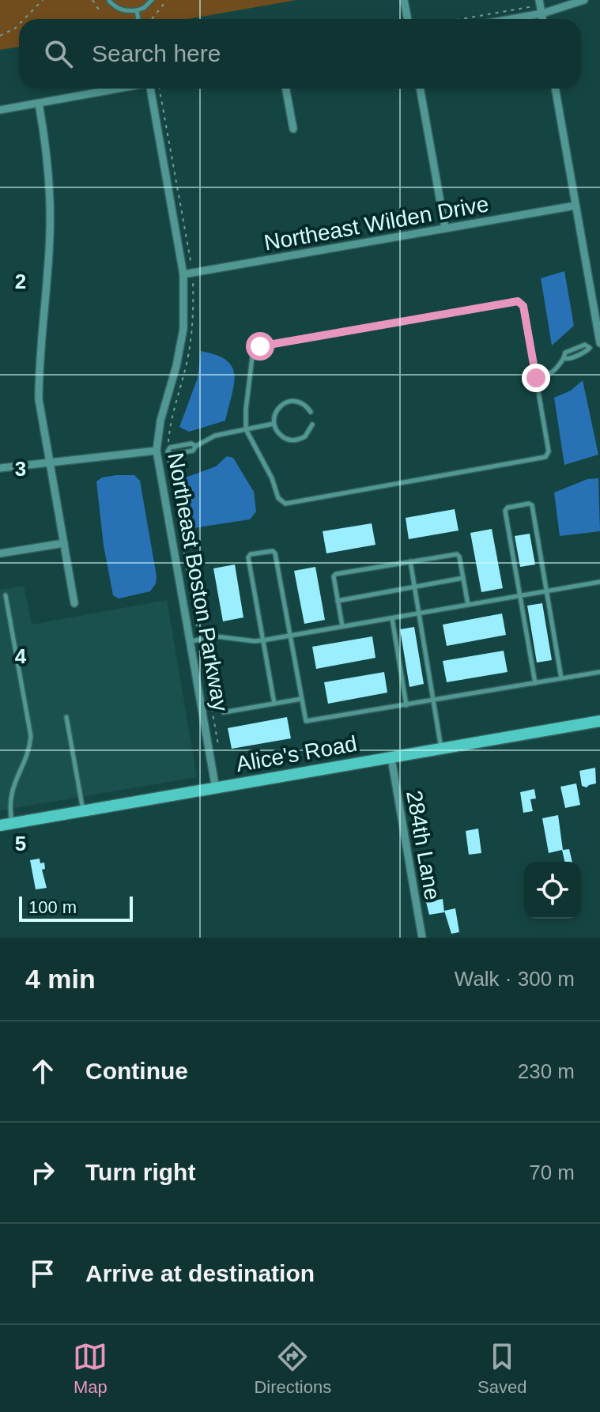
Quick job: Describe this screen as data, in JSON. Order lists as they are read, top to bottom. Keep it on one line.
{"streets":{"main road":["Alice's Road"],"street":["Northeast Wilden Drive","Northeast Boston Parkway","284th Lane"]},"crossings":[["Northeast Wilden Drive","Northeast Boston Parkway"],["Northeast Boston Parkway","Alice's Road"],["Alice's Road","284th Lane"]],"scale_bar":"100 m","page":{"search":"Search here","scale":"100 m","heading":["4 min","Walk · 300 m"],"list":[["Continue","230 m"],["Turn right","70 m"],"Arrive at destination"],"nav":["Map","Directions","Saved"]},"grid":{"rows":["2","3","4","5"]}}
